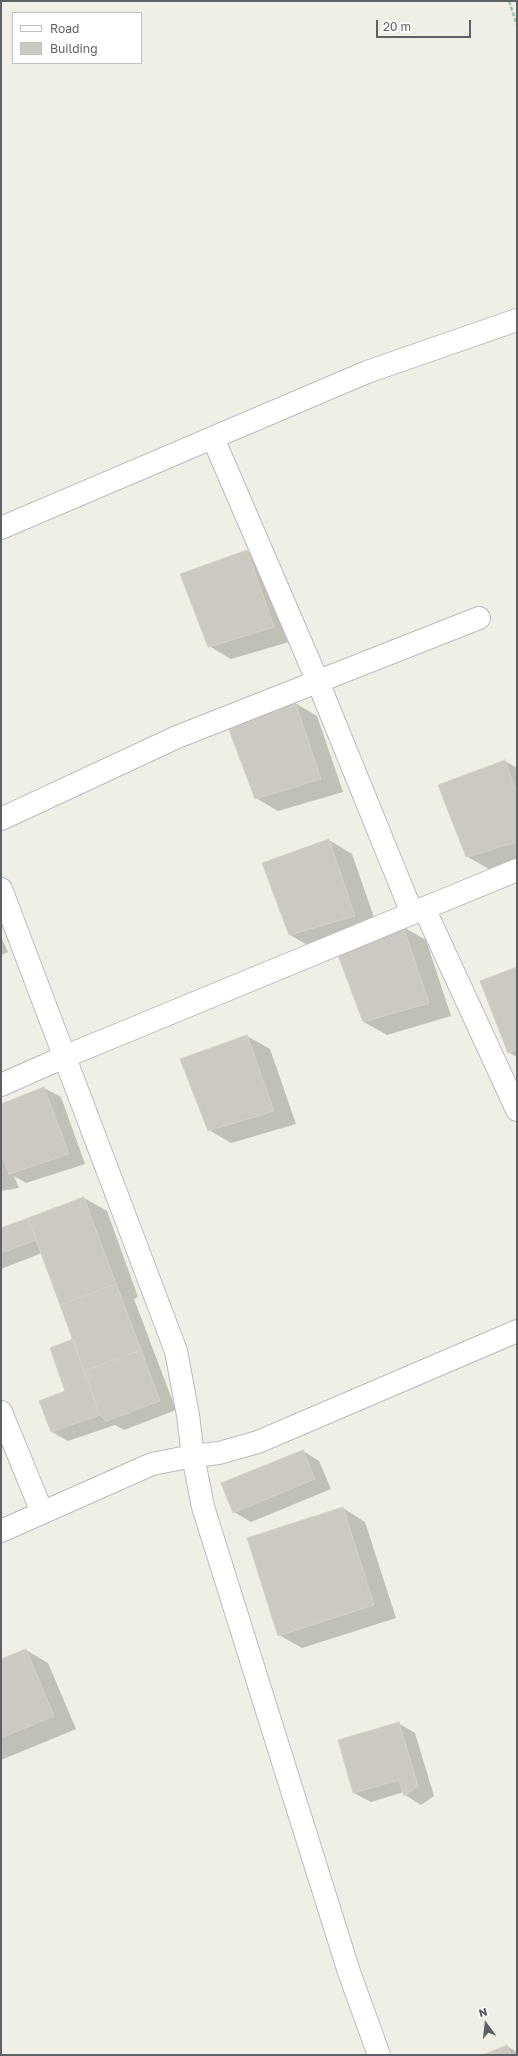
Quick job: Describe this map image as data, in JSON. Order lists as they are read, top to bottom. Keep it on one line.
{"legend":["Road","Building"],"scale_bar":"20 m","north":"top"}
